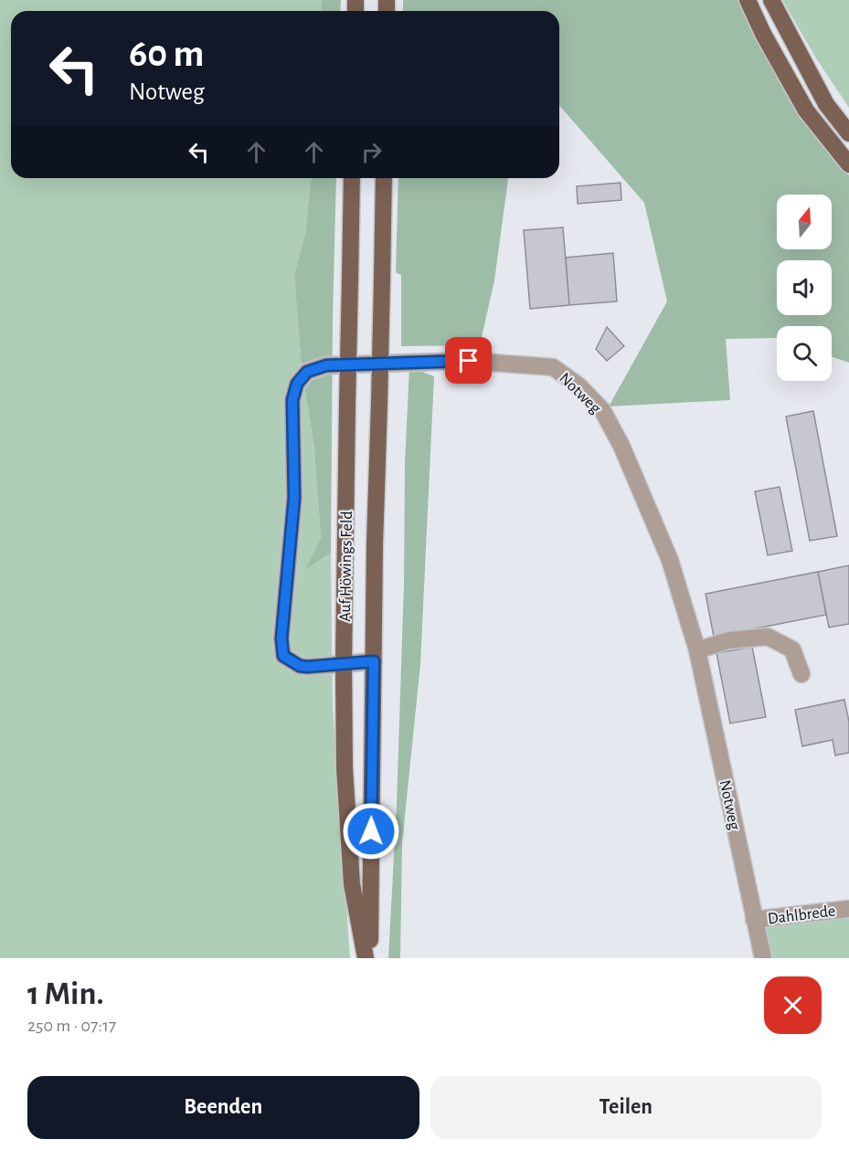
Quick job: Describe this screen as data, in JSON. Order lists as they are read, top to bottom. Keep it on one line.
{"streets":{"main road":["Auf Höwings Feld"],"street":["Notweg","Dahlbrede"]},"crossings":[["Notweg","Auf Höwings Feld"],["Notweg","Dahlbrede"]],"north":"top","page":{"turn":["60 m","Notweg"],"heading":["1 Min.","250 m · 07:17"],"buttons":["Beenden","Teilen"]}}
